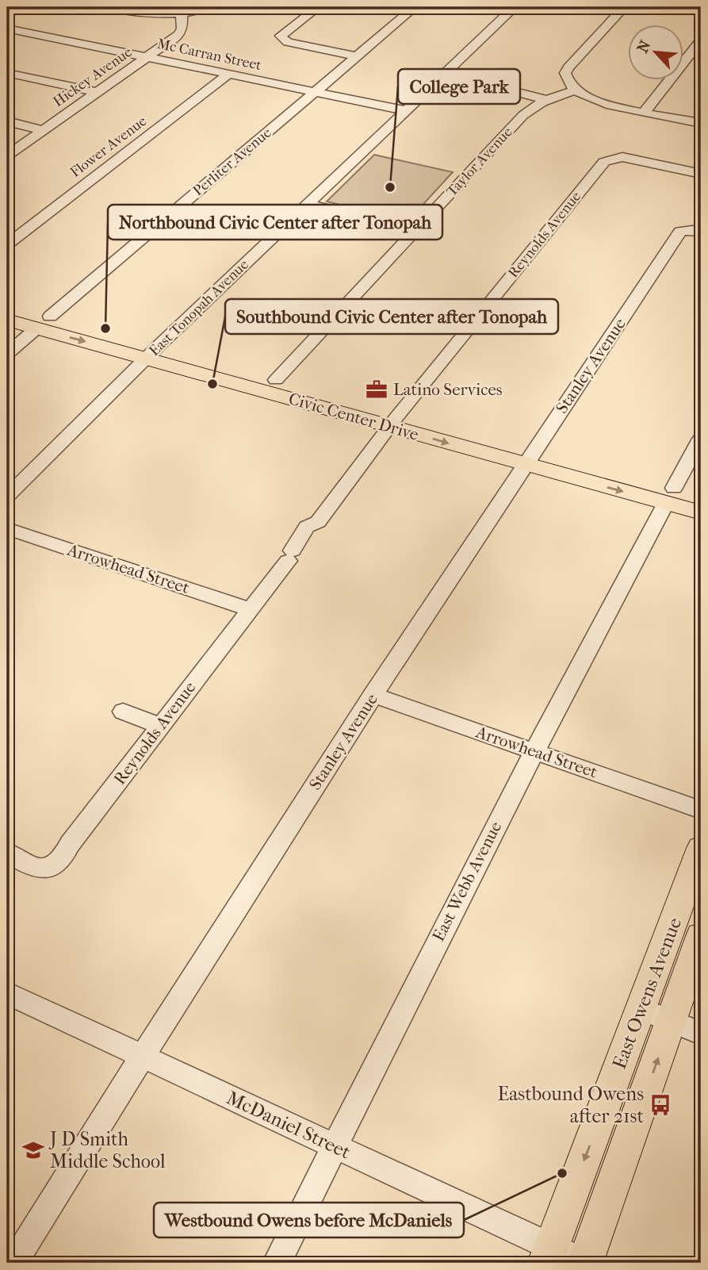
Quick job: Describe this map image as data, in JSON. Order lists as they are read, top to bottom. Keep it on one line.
{"streets":{"main road":["Civic Center Drive","East Owens Avenue"],"street":["Mc Carran Street","Hickey Avenue","Flower Avenue","Perliter Avenue","Taylor Avenue","Reynolds Avenue","East Tonopah Avenue","Stanley Avenue","Arrowhead Street","East Webb Avenue","McDaniel Street"]},"crossings":[["Mc Carran Street","Hickey Avenue"],["Mc Carran Street","Flower Avenue"],["Mc Carran Street","Perliter Avenue"],["Mc Carran Street","East Tonopah Avenue"],["Perliter Avenue","Civic Center Drive"],["Taylor Avenue","Civic Center Drive"],["Reynolds Avenue","Civic Center Drive"],["Reynolds Avenue","Arrowhead Street"],["East Tonopah Avenue","Civic Center Drive"],["Stanley Avenue","Civic Center Drive"],["Stanley Avenue","Arrowhead Street"],["Stanley Avenue","McDaniel Street"],["Civic Center Drive","East Webb Avenue"],["Arrowhead Street","East Webb Avenue"],["East Webb Avenue","McDaniel Street"],["East Owens Avenue","McDaniel Street"]],"places":{"other":["College Park","Northbound Civic Center after Tonopah","Southbound Civic Center after Tonopah","Westbound Owens before McDaniels"],"office":["Latino Services"],"bus stop":["Eastbound Owens after 21st"],"school or university":["J D Smith Middle School"]},"north":"top left"}
